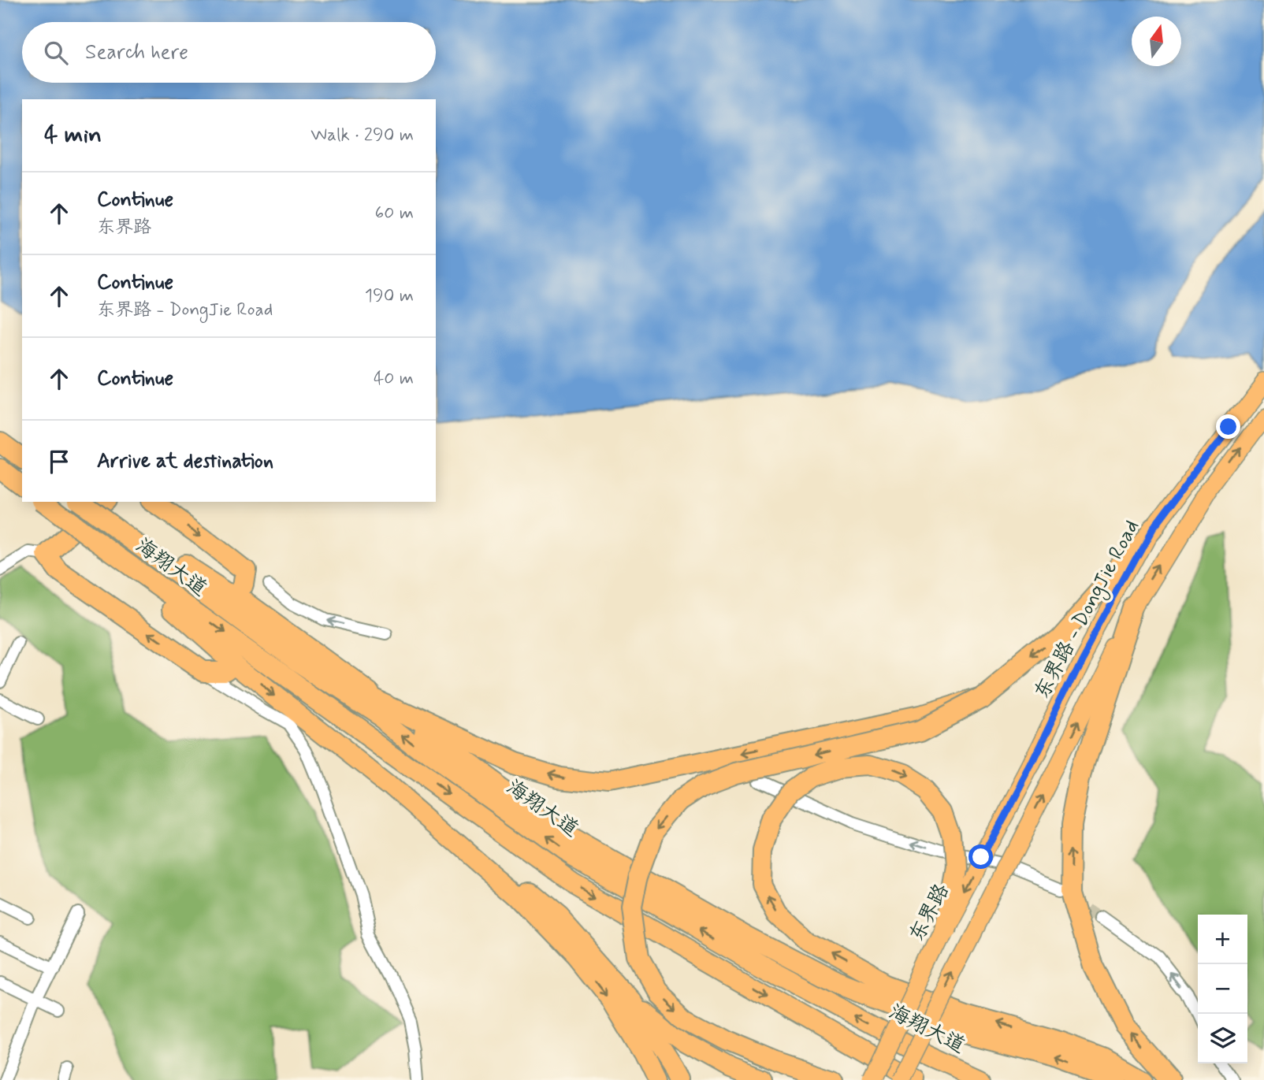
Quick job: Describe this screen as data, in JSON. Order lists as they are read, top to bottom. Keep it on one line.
{"streets":{"highway":["海翔大道"],"main road":["东界路 - DongJie Road","东界路"]},"crossings":[["东界路 - DongJie Road","东界路"]],"north":"top","page":{"search":"Search here","heading":["4 min","Walk · 290 m"],"list":[["Continue","东界路","60 m"],["Continue","东界路 - DongJie Road","190 m"],["Continue","40 m"],"Arrive at destination"],"map_buttons":["+","−"]}}
